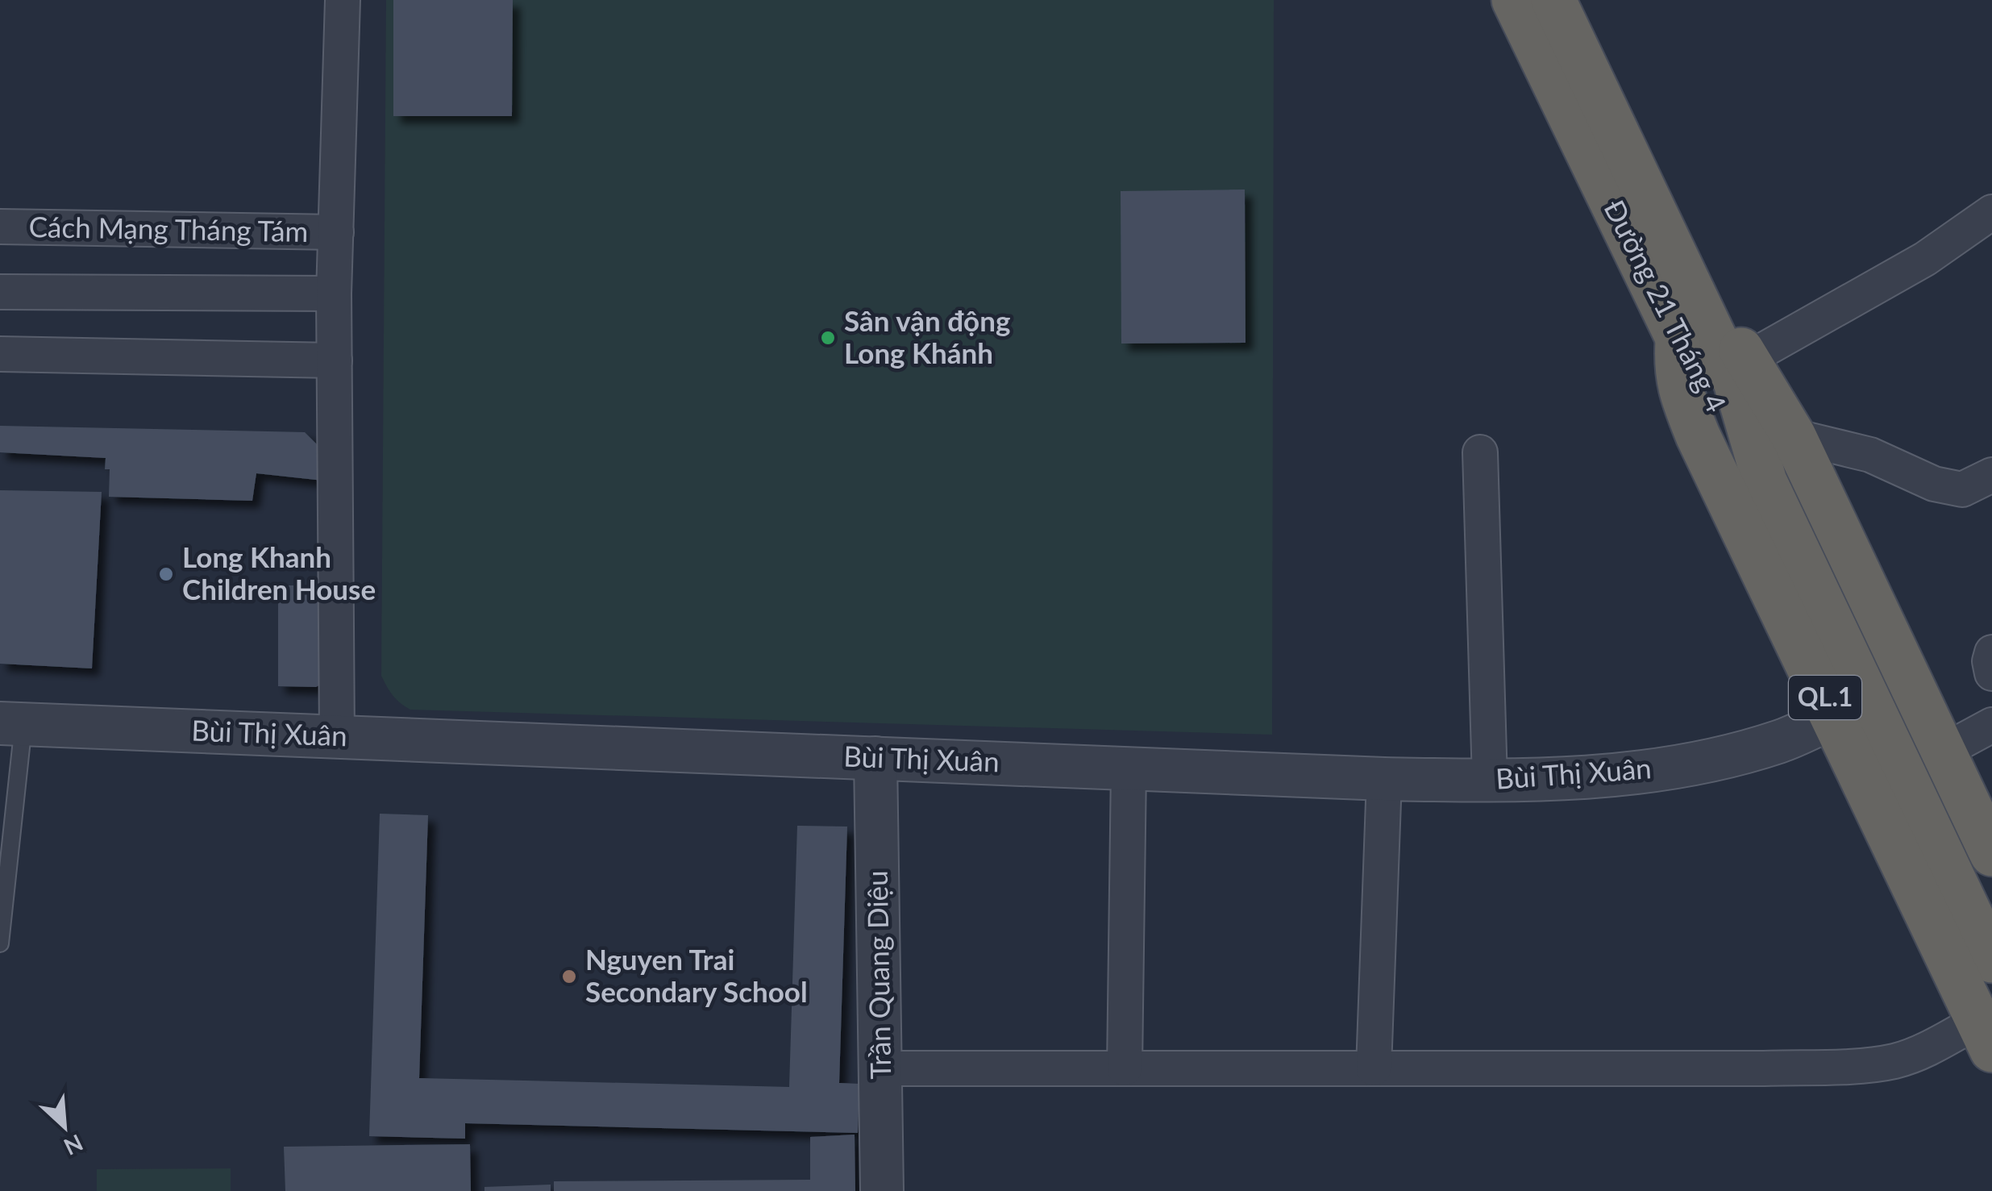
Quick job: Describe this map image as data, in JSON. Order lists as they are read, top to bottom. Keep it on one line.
{"streets":{"highway":["Đường 21 Tháng 4","QL.1"],"street":["Cách Mạng Tháng Tám","Bùi Thị Xuân","Trần Quang Diệu"]},"crossings":[["Đường 21 Tháng 4","QL.1"],["QL.1","Bùi Thị Xuân"],["Bùi Thị Xuân","Trần Quang Diệu"]],"places":["Sân vận động Long Khánh","Long Khanh Children House","Nguyen Trai Secondary School"],"north":"bottom right"}
